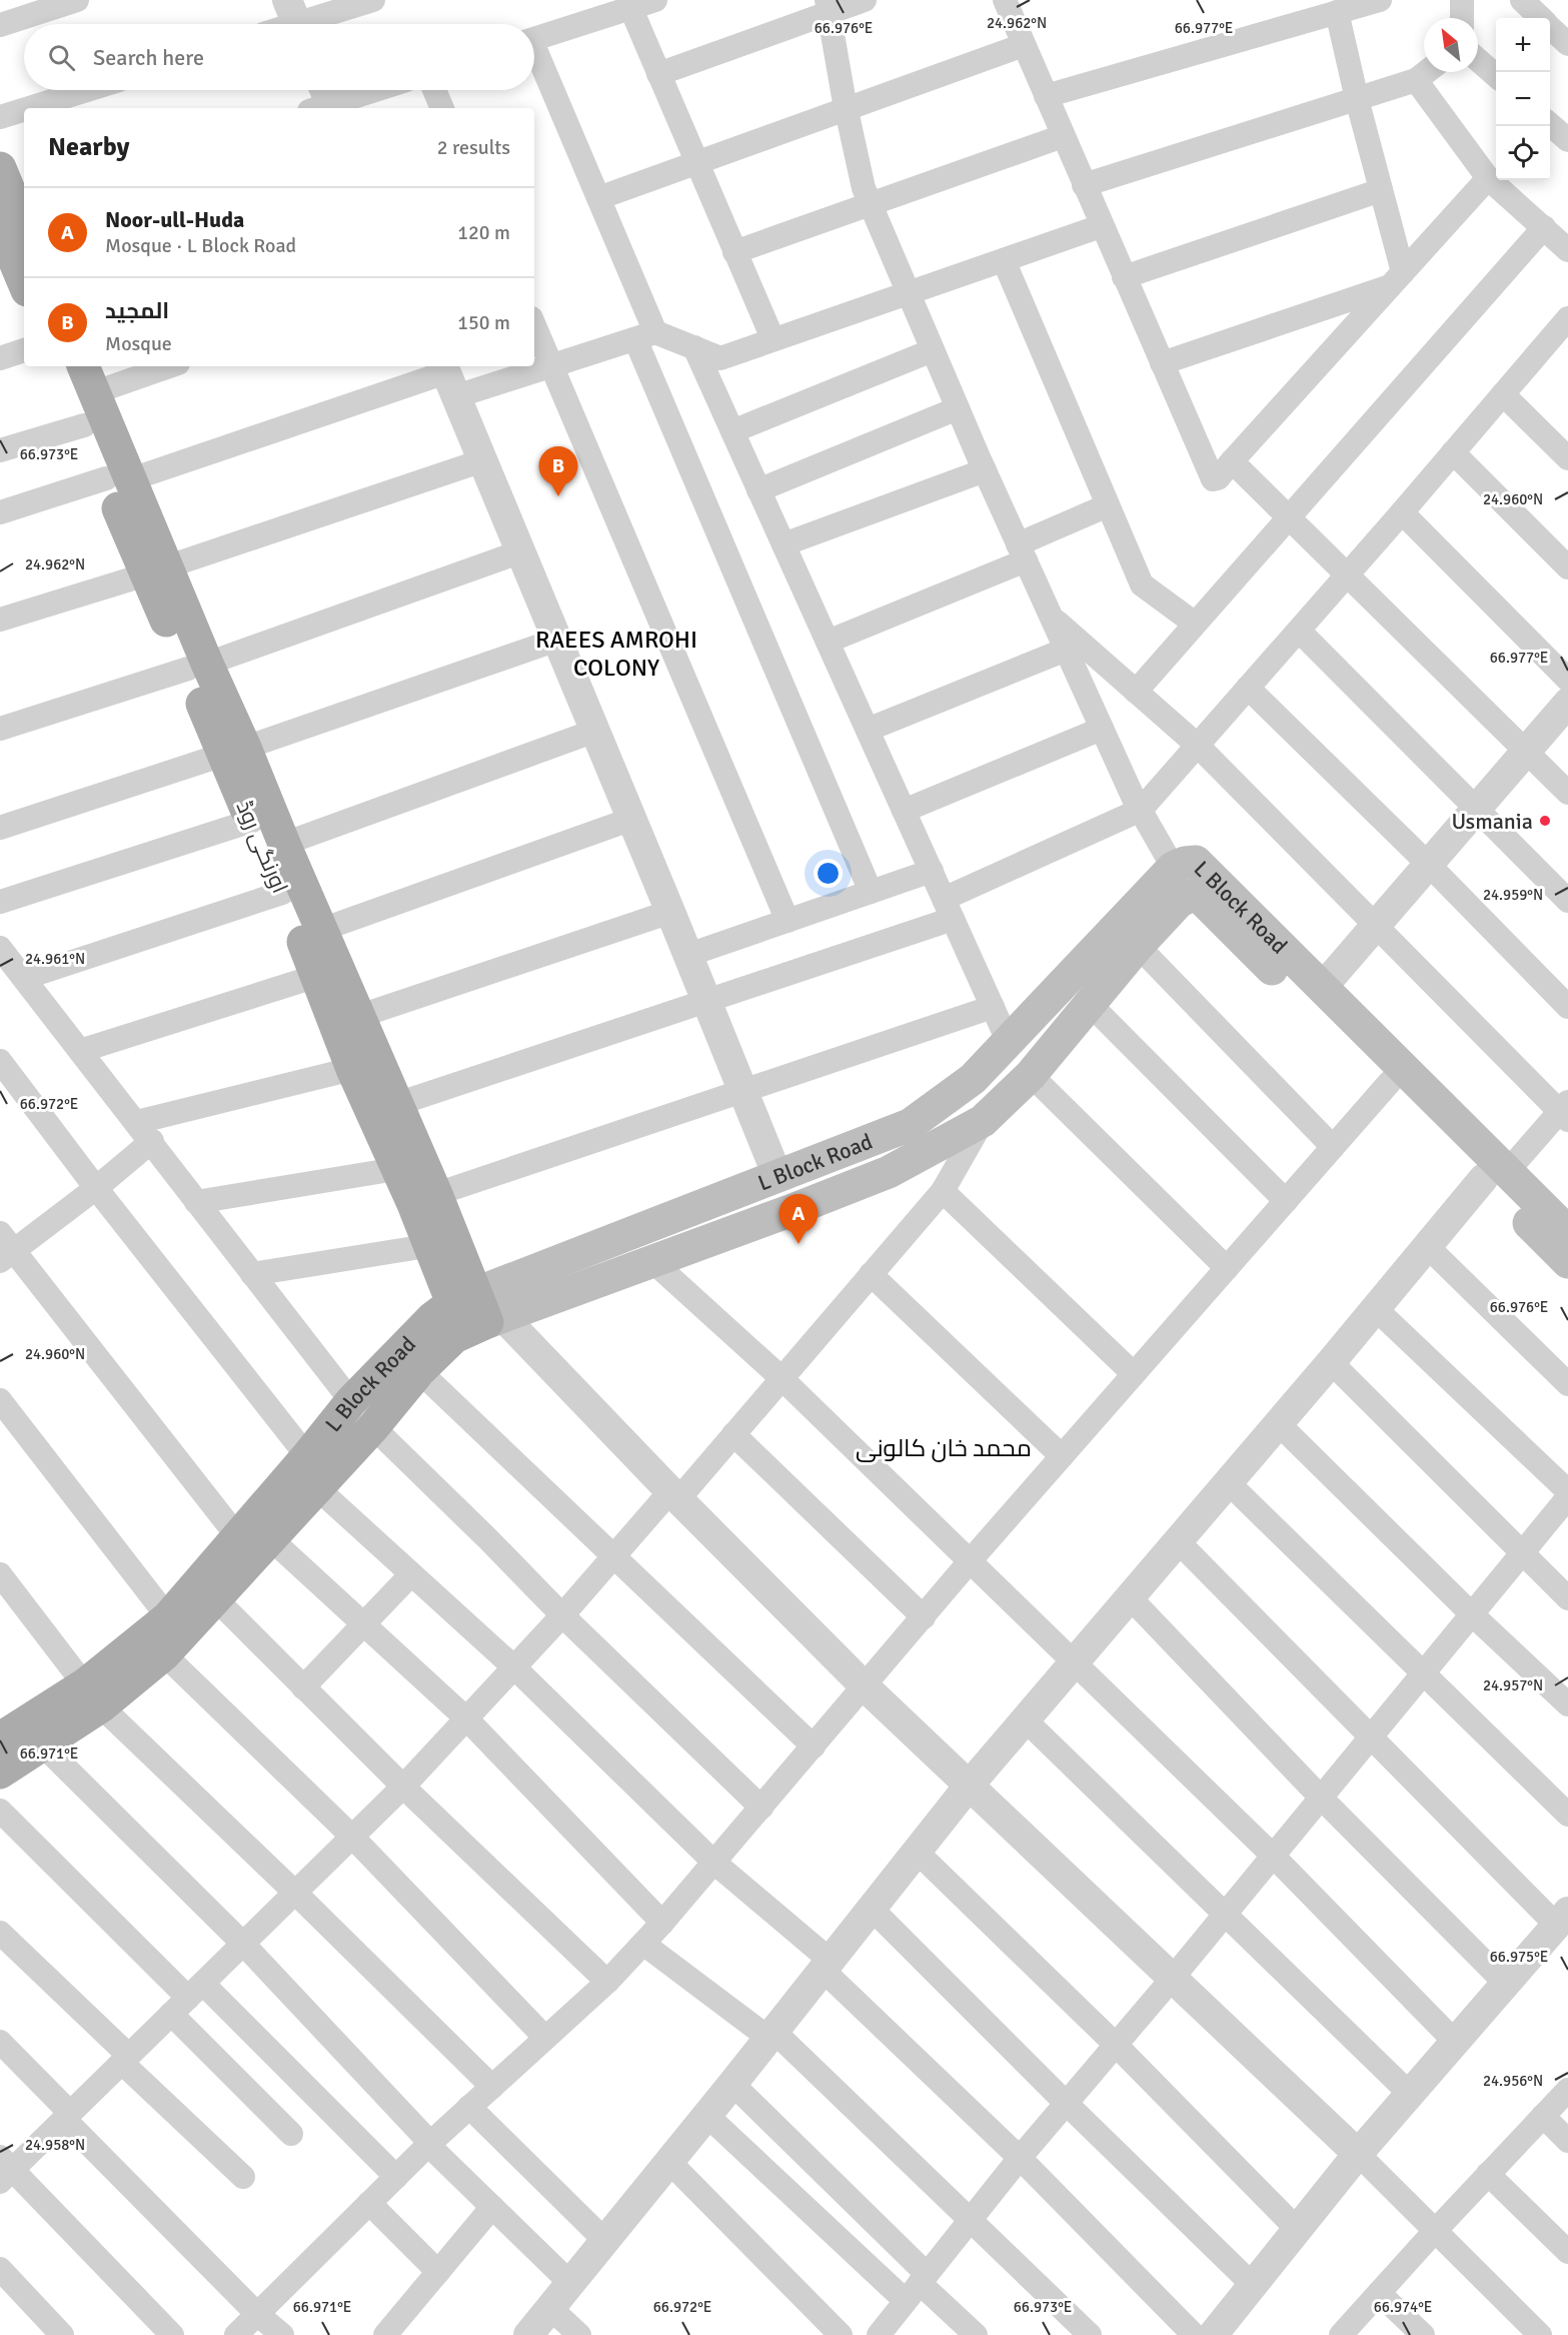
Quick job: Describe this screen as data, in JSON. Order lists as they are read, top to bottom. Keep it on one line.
{"streets":{"main road":["اورنگی روڈ","L Block Road"]},"crossings":[["اورنگی روڈ","L Block Road"]],"districts":["RAEES AMROHI COLONY","محمد خان کالونی"],"places":["Usmania"],"north":"top left","page":{"map_buttons":["+","−"],"search":"Search here","heading":["Nearby","2 results"],"list":[{"mark":"A","name":"Noor-ull-Huda","note":"Mosque · L Block Road","value":"120 m"},{"mark":"B","name":"المجید","note":"Mosque","value":"150 m"}],"pins":["B","A"]},"coordinates":["24.962°N","66.976°E","66.977°E","66.973°E","24.960°N","24.959°N","24.961°N","66.972°E","24.957°N","66.971°E","66.975°E","24.956°N","24.958°N","66.974°E"]}
